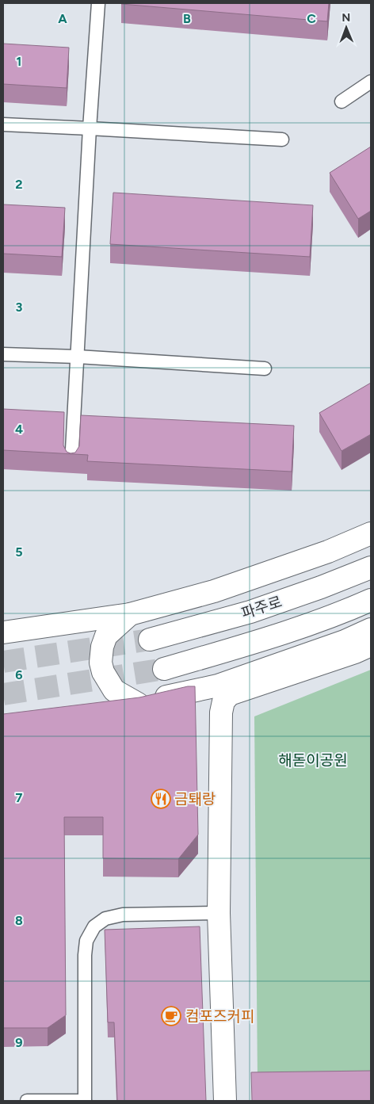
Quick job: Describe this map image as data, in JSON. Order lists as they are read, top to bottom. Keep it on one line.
{"streets":{"main road":["파주로"]},"parks":["해돋이공원"],"places":{"restaurant":["금퇘랑"],"cafe":["컴포즈커피"]},"north":"top","grid":{"columns":["A","B","C"],"rows":["1","2","3","4","5","6","7","8","9"]}}
